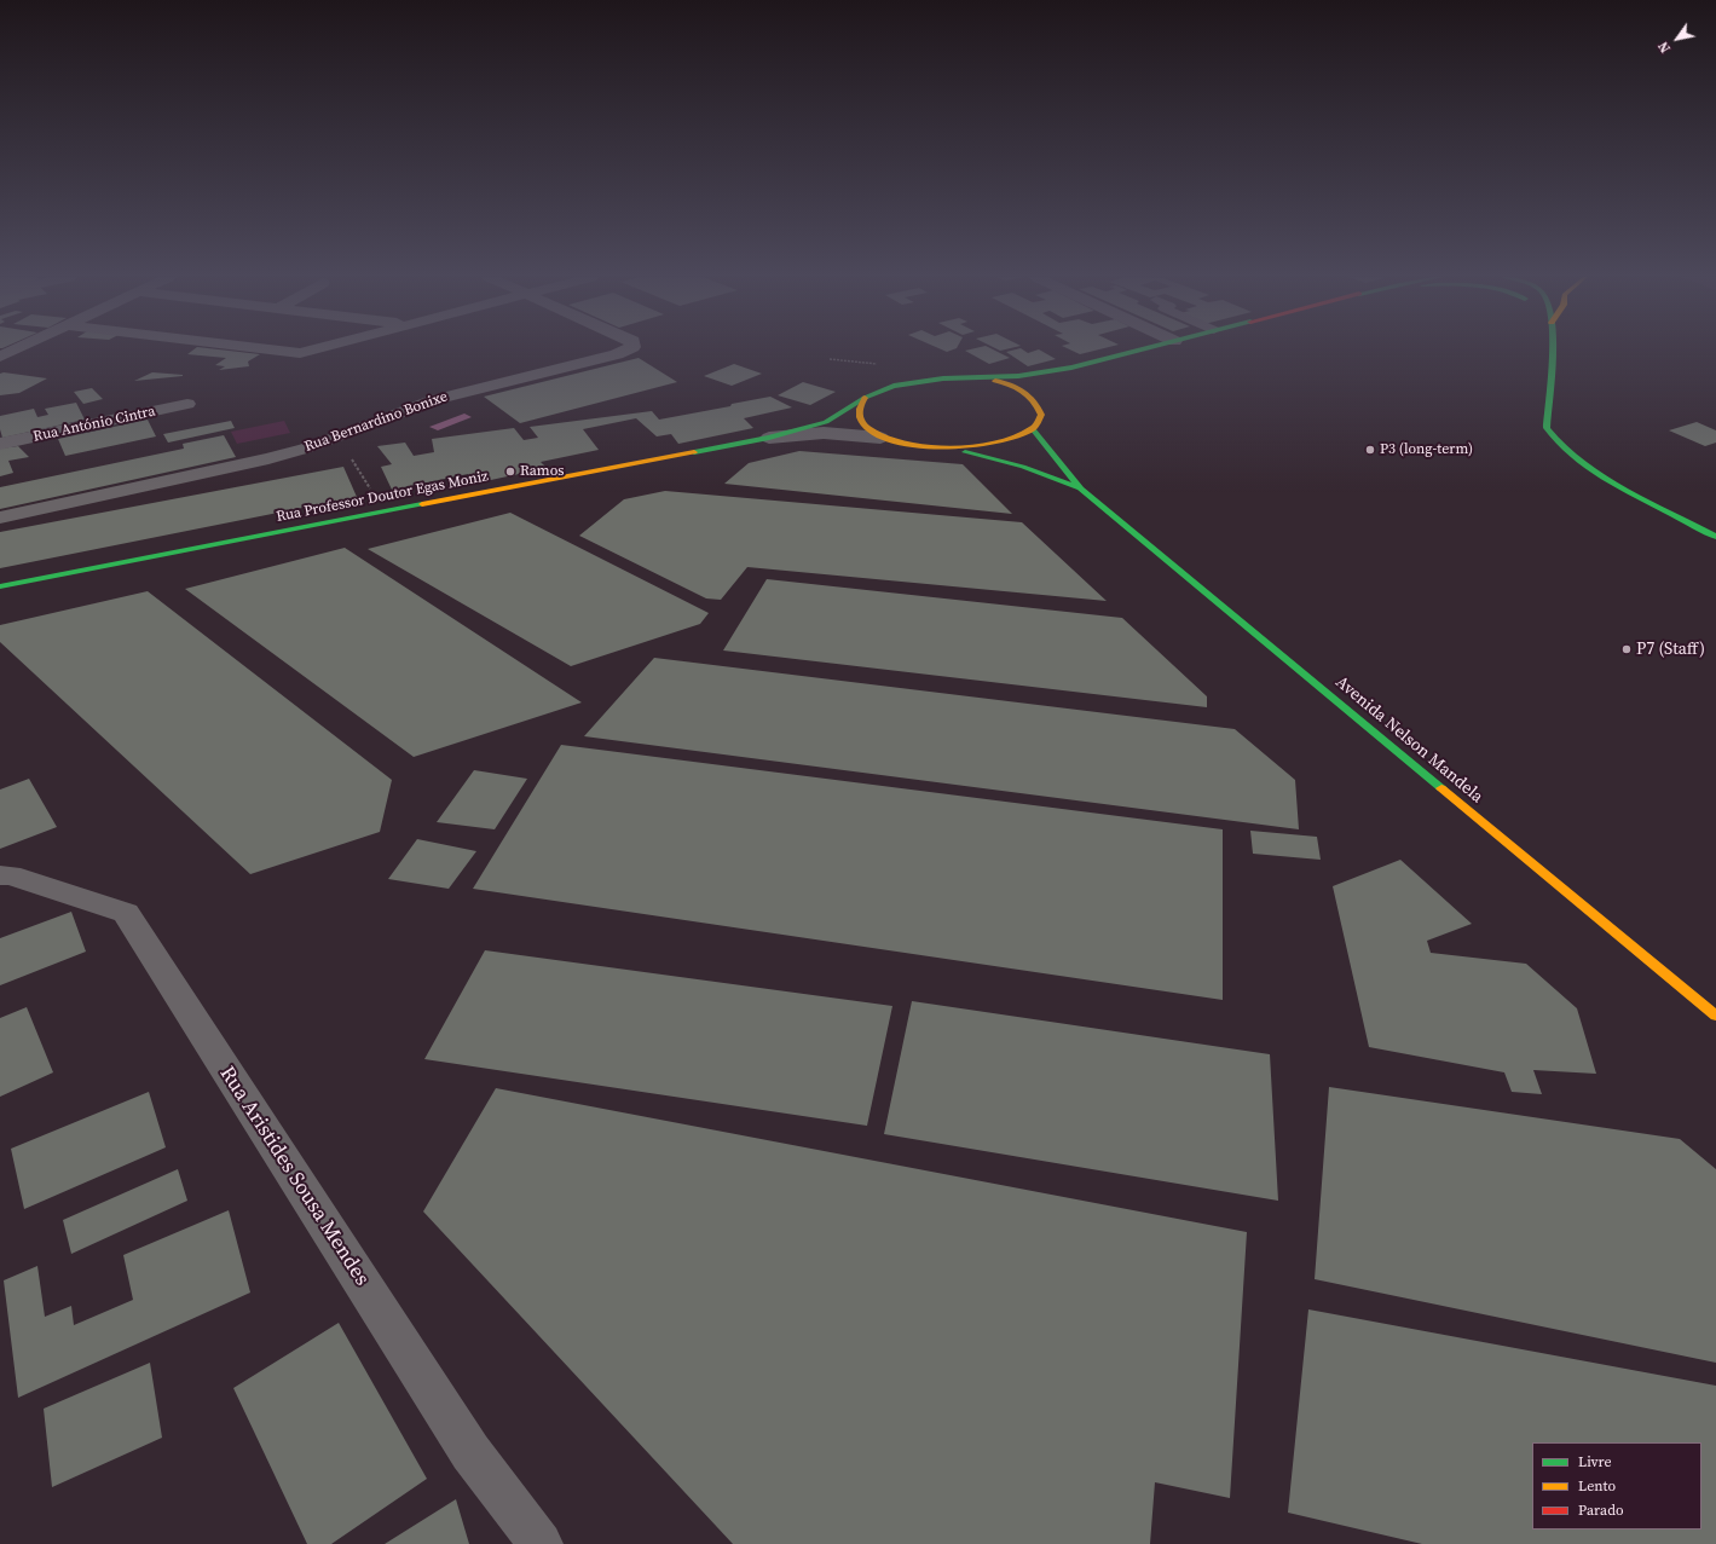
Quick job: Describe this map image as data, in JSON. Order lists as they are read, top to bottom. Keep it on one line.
{"streets":{"street":["Rua Bernardino Bonixe","Rua António Cintra","Rua Professor Doutor Egas Moniz","Avenida Nelson Mandela","Rua Aristides Sousa Mendes"]},"places":["P3 (long-term)","Ramos","P7 (Staff)"],"legend":["Livre","Lento","Parado"],"north":"bottom left"}
